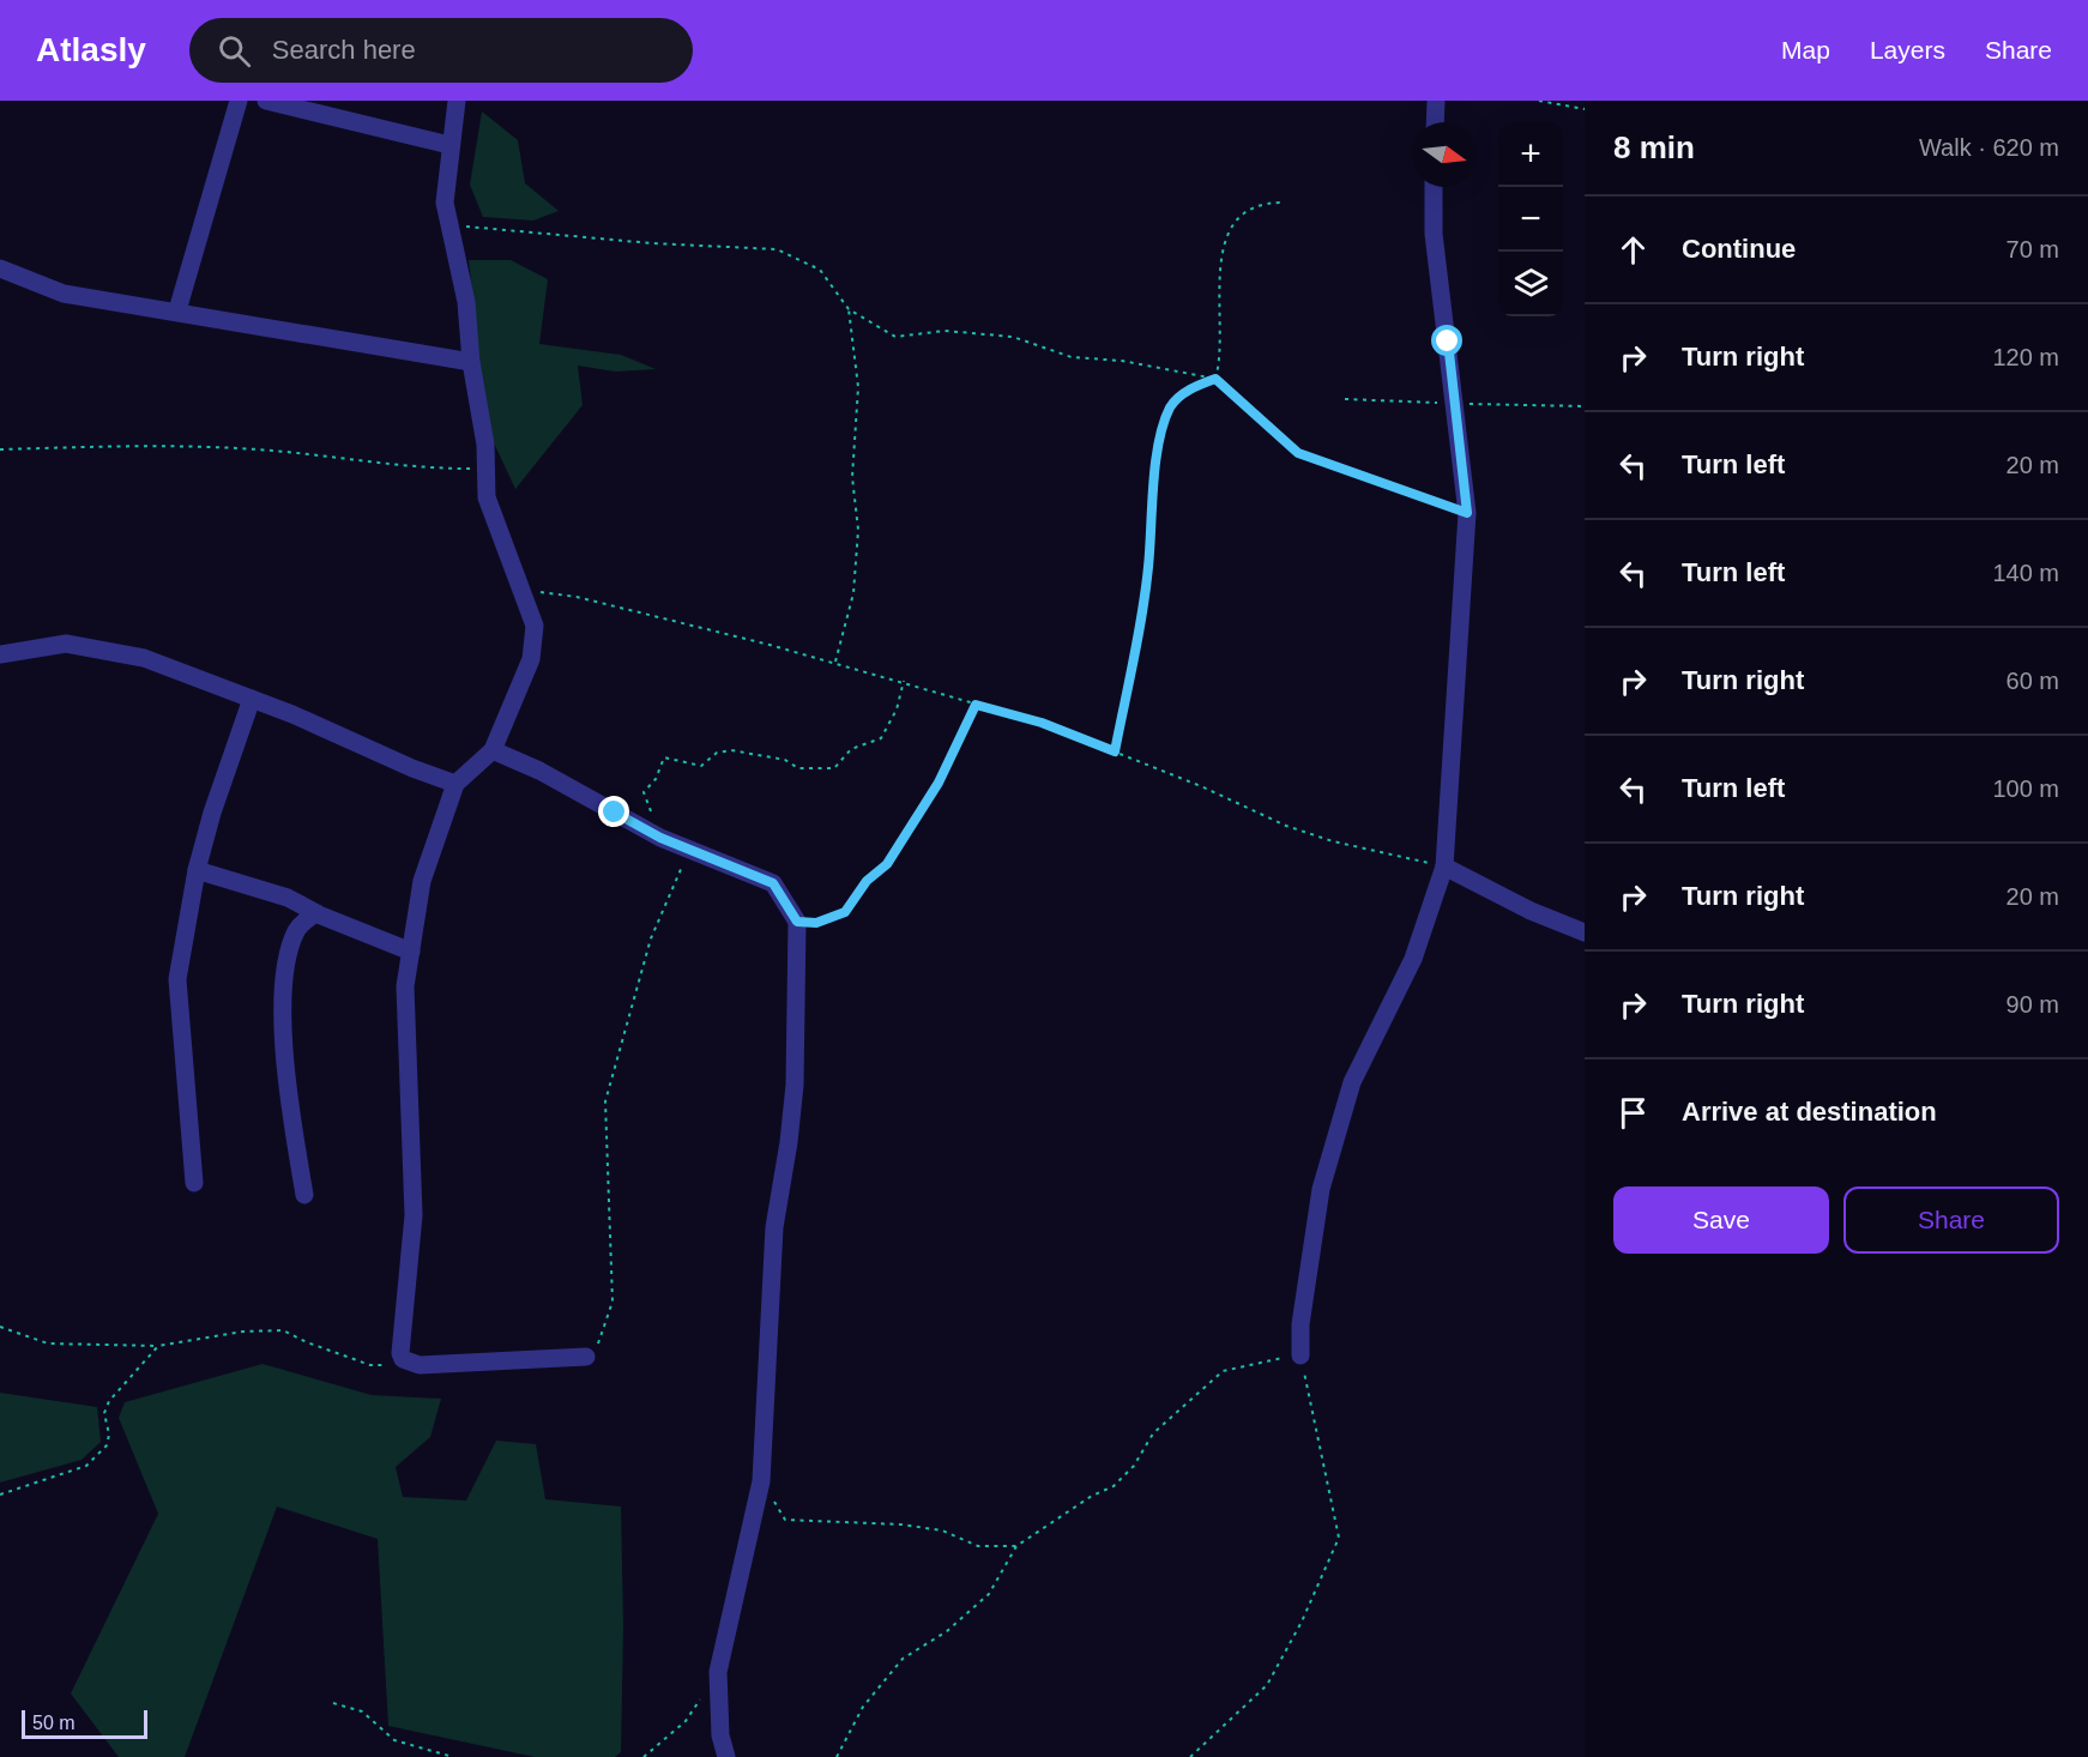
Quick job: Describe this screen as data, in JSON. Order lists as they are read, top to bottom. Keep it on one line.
{"scale_bar":"50 m","north":"right","page":{"header":"Atlasly","search":"Search here","nav":["Map","Layers","Share"],"heading":["8 min","Walk · 620 m"],"map_buttons":["+","−"],"list":[["Continue","70 m"],["Turn right","120 m"],["Turn left","20 m"],["Turn left","140 m"],["Turn right","60 m"],["Turn left","100 m"],["Turn right","20 m"],["Turn right","90 m"],"Arrive at destination"],"buttons":["Save","Share"],"scale":"50 m"}}
